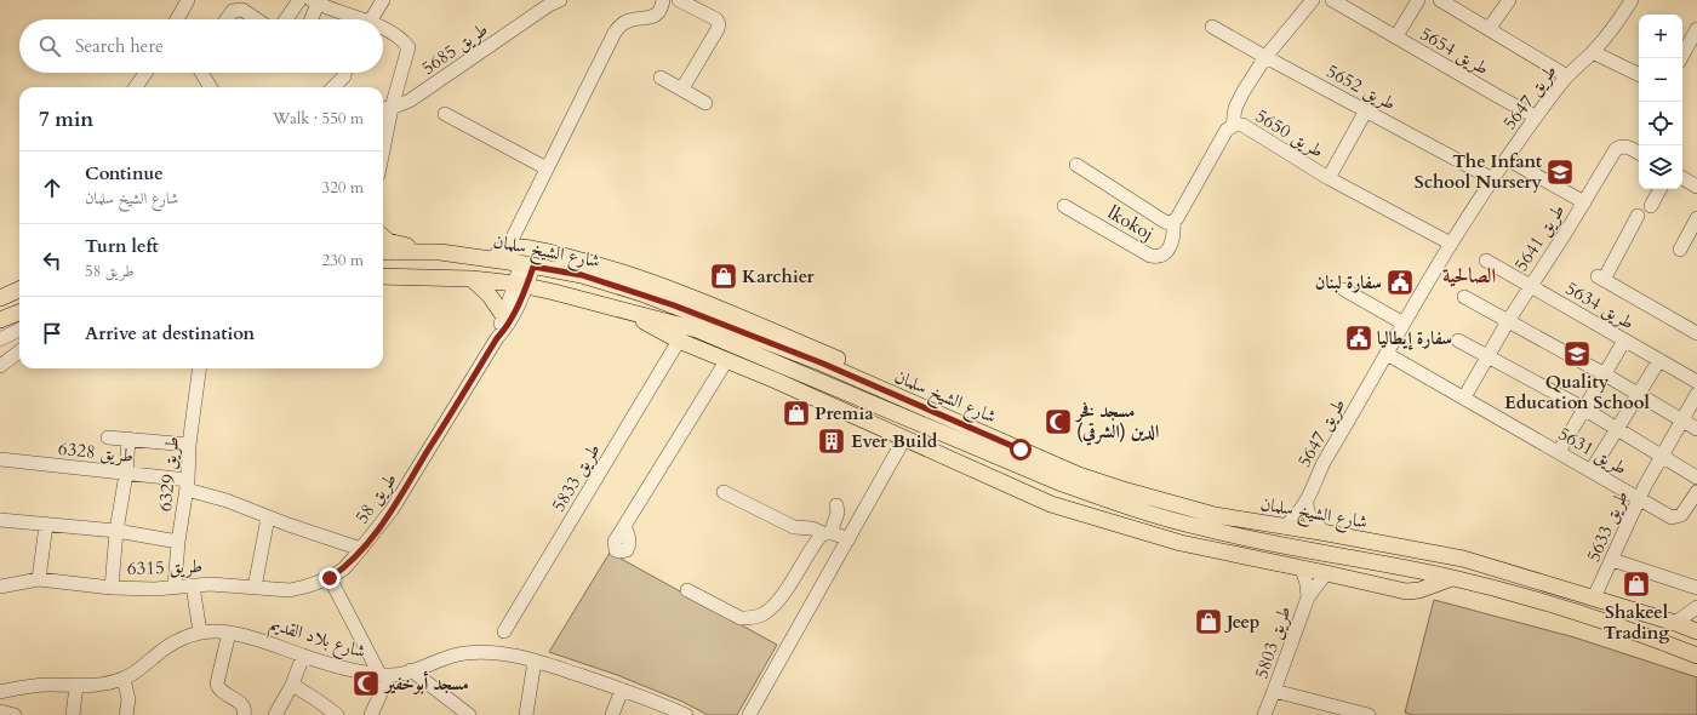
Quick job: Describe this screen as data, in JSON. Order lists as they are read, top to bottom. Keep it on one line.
{"streets":{"main road":["شارع الشيخ سلمان"],"street":["طريق 5685","طريق 5654","طريق 5652","طريق 5647","طريق 5650","lkokoj","طريق 5641","طريق 5634","طريق 5631","طريق 6328","طريق 6329","طريق 5833","طريق 58","طريق 5633","طريق 6315","شارع بلاد القديم","طريق 5803"]},"crossings":[["طريق 5654","طريق 5647"],["طريق 5652","طريق 5647"],["طريق 5647","طريق 5650"],["طريق 5647","شارع الشيخ سلمان"],["طريق 5647","طريق 5631"],["طريق 5650","lkokoj"],["طريق 5641","طريق 5634"],["طريق 5641","طريق 5631"],["شارع الشيخ سلمان","طريق 58"],["شارع الشيخ سلمان","طريق 5633"],["طريق 5631","طريق 5633"],["طريق 6328","طريق 6329"],["طريق 6328","طريق 58"],["طريق 6329","طريق 6315"],["طريق 58","طريق 6315"]],"districts":["الصالحية"],"places":{"school or university":["The Infant School Nursery","Quality Education School"],"shop":["Karchier","Premia","Shakeel Trading","Jeep"],"public building":["سفارة لبنان","سفارة إيطاليا"],"mosque":["مسجد فخر الدين (الشرقي)","مسجد أبوخفير"],"building":["Ever Build"]},"page":{"map_buttons":["+","−"],"search":"Search here","heading":["7 min","Walk · 550 m"],"list":[["Continue","شارع الشيخ سلمان","320 m"],["Turn left","طريق 58","230 m"],"Arrive at destination"]}}
